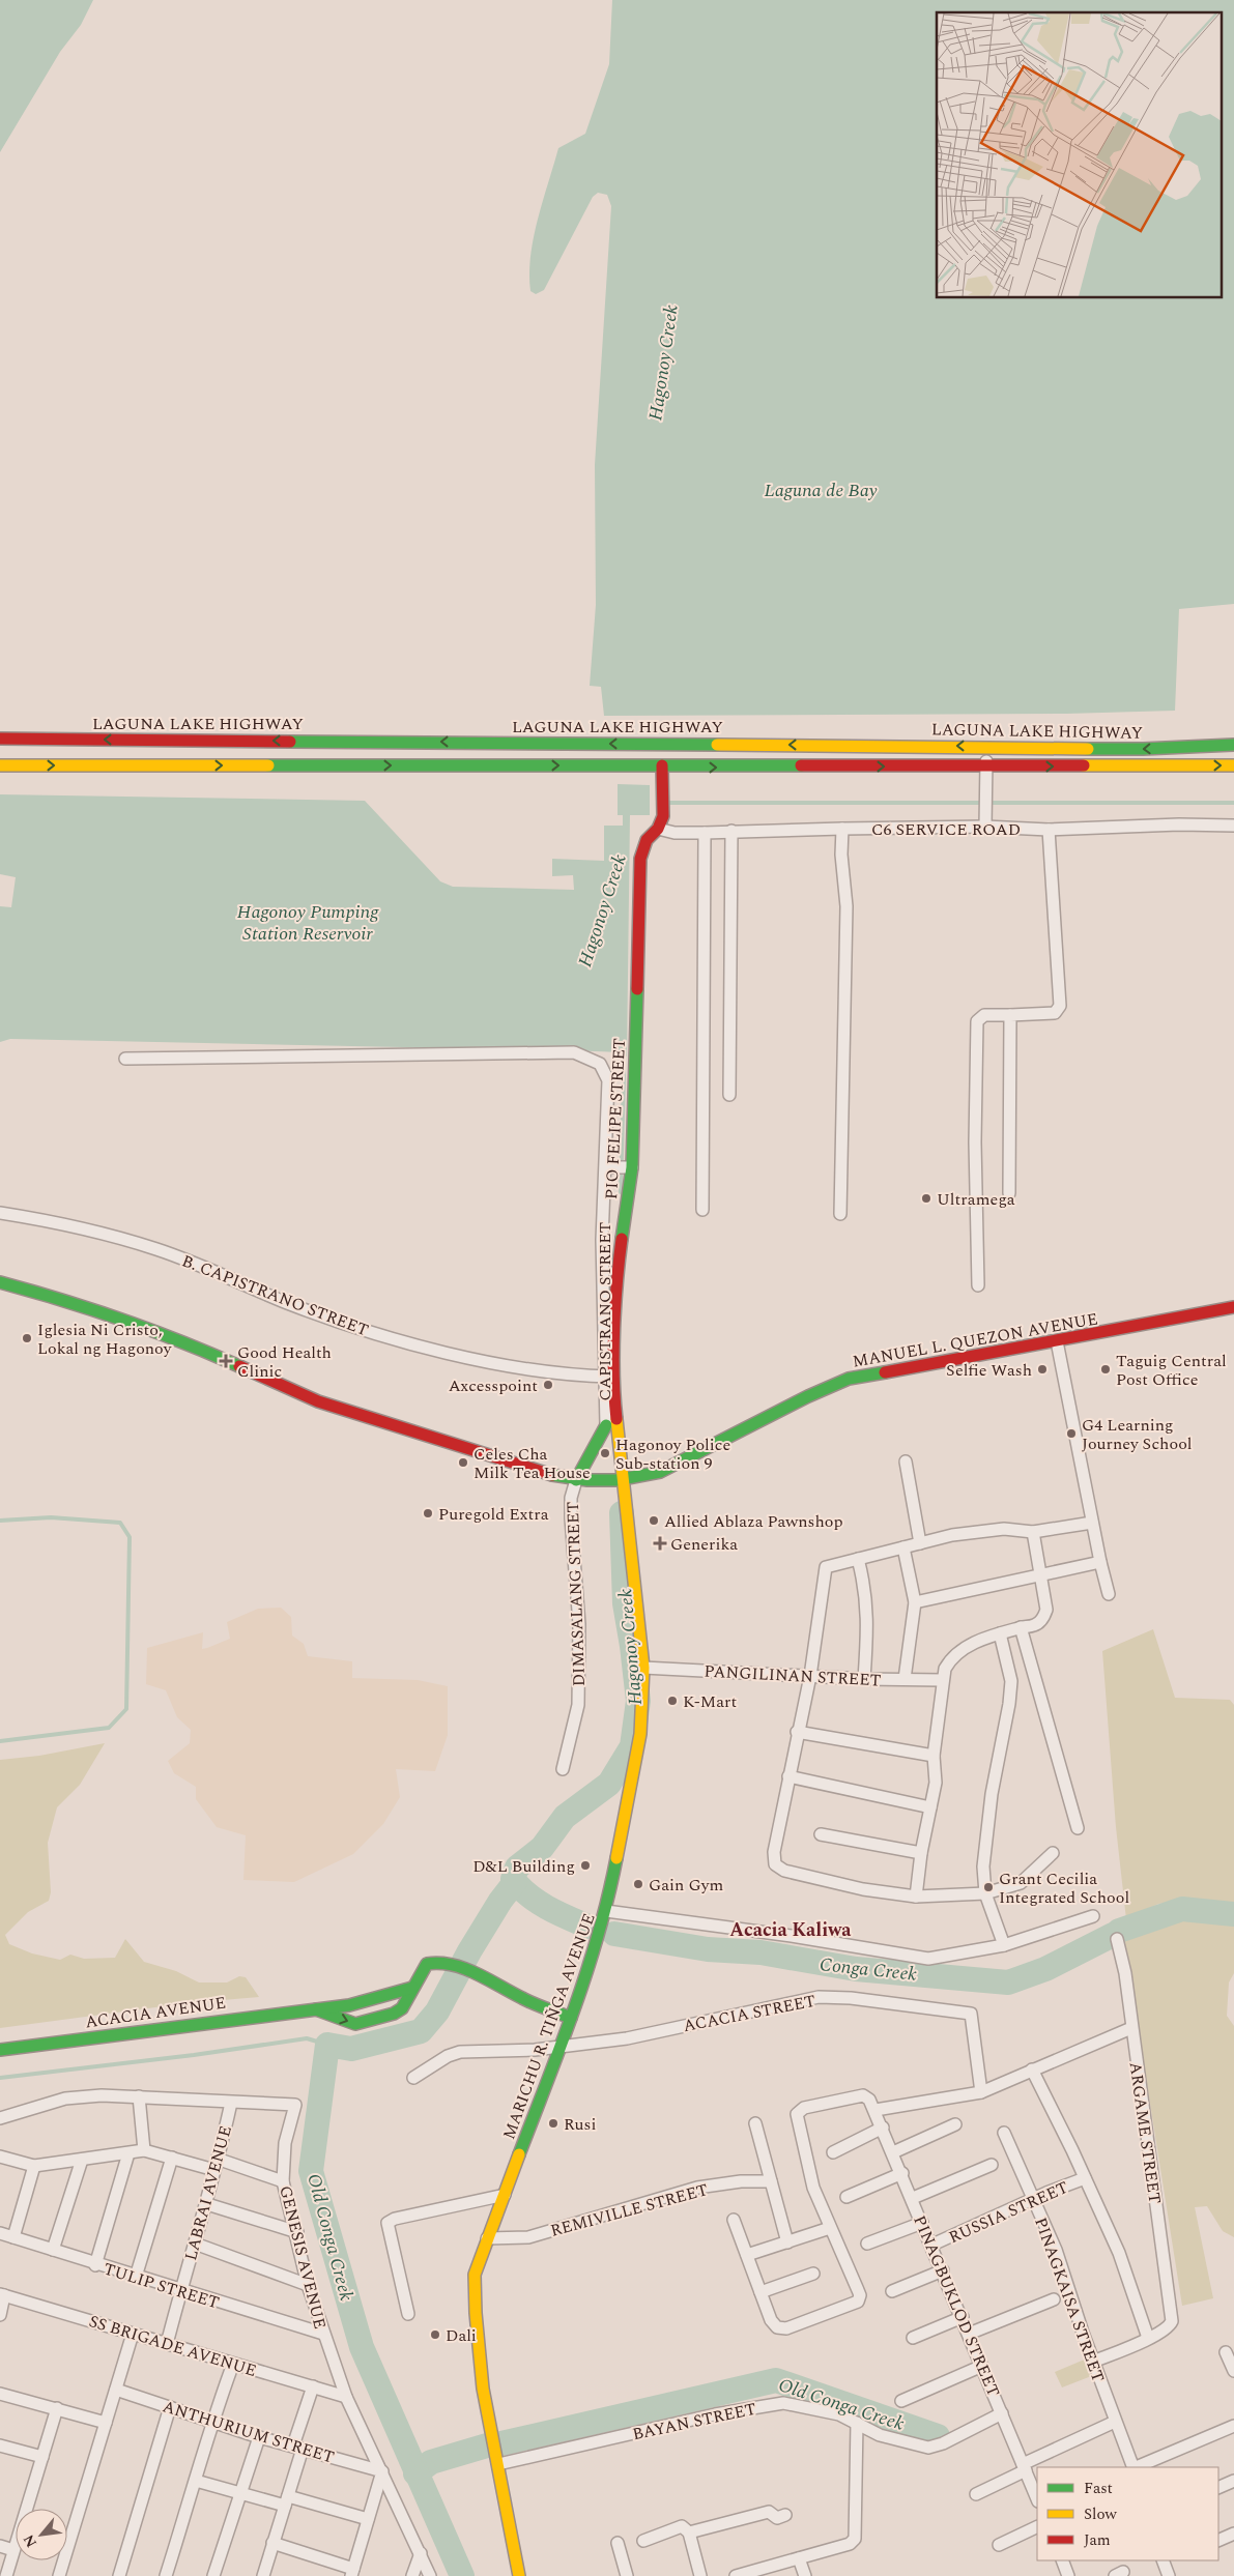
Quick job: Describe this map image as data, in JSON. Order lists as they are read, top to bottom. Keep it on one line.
{"streets":{"main road":["LAGUNA LAKE HIGHWAY","PIO FELIPE STREET","MANUEL L. QUEZON AVENUE","ACACIA AVENUE","MARICHU R. TIÑGA AVENUE"],"street":["C6 SERVICE ROAD","B. CAPISTRANO STREET","CAPISTRANO STREET","DIMASALANG STREET","PANGILINAN STREET","ACACIA STREET","ARGAME STREET","LABRAI AVENUE","REMIVILLE STREET","RUSSIA STREET","GENESIS AVENUE","TULIP STREET","PINAGKAISA STREET","PINAGBUKLOD STREET","SS BRIGADE AVENUE","BAYAN STREET","ANTHURIUM STREET"]},"crossings":[["LAGUNA LAKE HIGHWAY","PIO FELIPE STREET"],["C6 SERVICE ROAD","PIO FELIPE STREET"],["PIO FELIPE STREET","B. CAPISTRANO STREET"],["PIO FELIPE STREET","CAPISTRANO STREET"],["PIO FELIPE STREET","MANUEL L. QUEZON AVENUE"],["PIO FELIPE STREET","MARICHU R. TIÑGA AVENUE"],["B. CAPISTRANO STREET","CAPISTRANO STREET"],["MANUEL L. QUEZON AVENUE","DIMASALANG STREET"],["MANUEL L. QUEZON AVENUE","MARICHU R. TIÑGA AVENUE"],["PANGILINAN STREET","MARICHU R. TIÑGA AVENUE"],["ACACIA AVENUE","MARICHU R. TIÑGA AVENUE"],["ACACIA STREET","MARICHU R. TIÑGA AVENUE"],["MARICHU R. TIÑGA AVENUE","REMIVILLE STREET"],["MARICHU R. TIÑGA AVENUE","BAYAN STREET"],["LABRAI AVENUE","GENESIS AVENUE"],["LABRAI AVENUE","TULIP STREET"],["LABRAI AVENUE","SS BRIGADE AVENUE"],["RUSSIA STREET","PINAGKAISA STREET"],["RUSSIA STREET","PINAGBUKLOD STREET"],["GENESIS AVENUE","TULIP STREET"],["GENESIS AVENUE","SS BRIGADE AVENUE"],["GENESIS AVENUE","ANTHURIUM STREET"],["PINAGBUKLOD STREET","BAYAN STREET"]],"districts":["Acacia Kaliwa"],"water":["Hagonoy Creek","Laguna de Bay","Hagonoy Pumping Station Reservoir","Conga Creek","Old Conga Creek"],"places":{"other":["Ultramega","Iglesia Ni Cristo, Lokal ng Hagonoy","Selfie Wash","Taguig Central Post Office","Axcesspoint","G4 Learning Journey School","Hagonoy Police Sub-station 9","Celes Cha Milk Tea House","Puregold Extra","Allied Ablaza Pawnshop","K-Mart","D&L Building","Gain Gym","Grant Cecilia Integrated School","Rusi","Dali"],"health":["Good Health Clinic","Generika"]},"legend":["Fast","Slow","Jam"],"north":"bottom left"}
